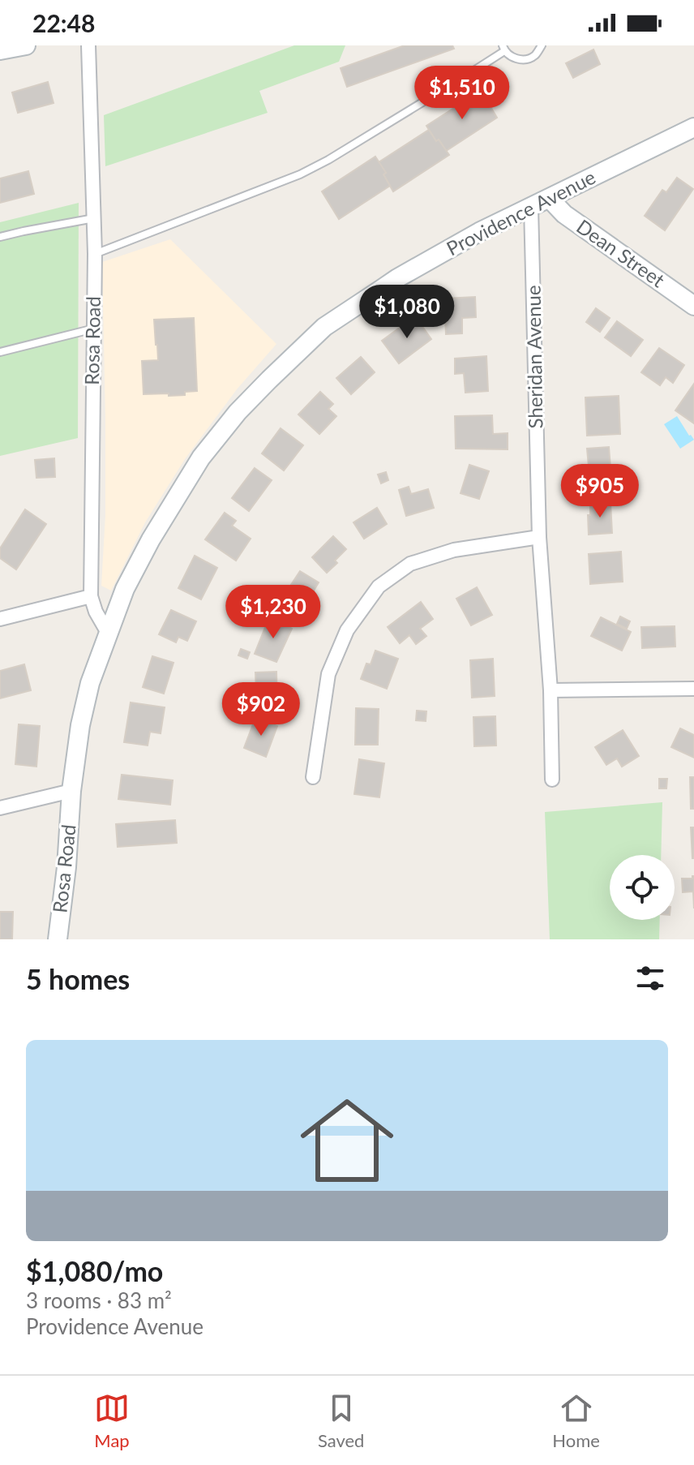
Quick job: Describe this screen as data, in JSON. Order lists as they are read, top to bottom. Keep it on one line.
{"streets":{"street":["Providence Avenue","Dean Street","Rosa Road","Sheridan Avenue"]},"crossings":[["Providence Avenue","Dean Street"],["Providence Avenue","Rosa Road"],["Providence Avenue","Sheridan Avenue"]],"page":{"status":"22:48","price":["$1,510","$1,080","$905","$1,230","$902"],"heading":"5 homes","list":[{"name":"$1,080/mo","note":"3 rooms · 83 m² · Providence Avenue"}],"tabs":["Map","Saved","Home"]}}
